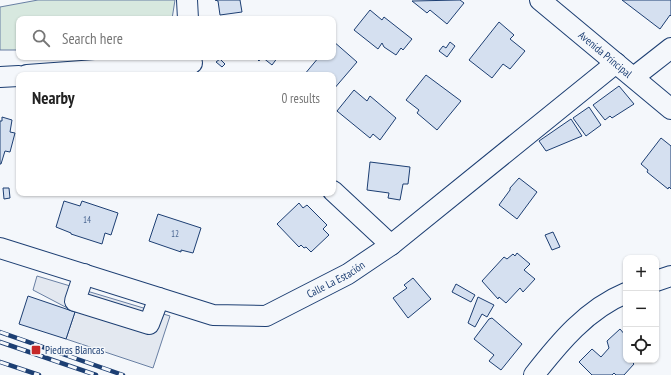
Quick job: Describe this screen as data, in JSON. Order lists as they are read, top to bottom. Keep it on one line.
{"streets":{"street":["Avenida Principal","Calle La Estación"]},"crossings":[["Avenida Principal","Calle La Estación"]],"places":{"transit":["Piedras Blancas"]},"house_numbers":["14","12"],"page":{"search":"Search here","heading":["Nearby","0 results"],"map_buttons":["+","−"]}}
